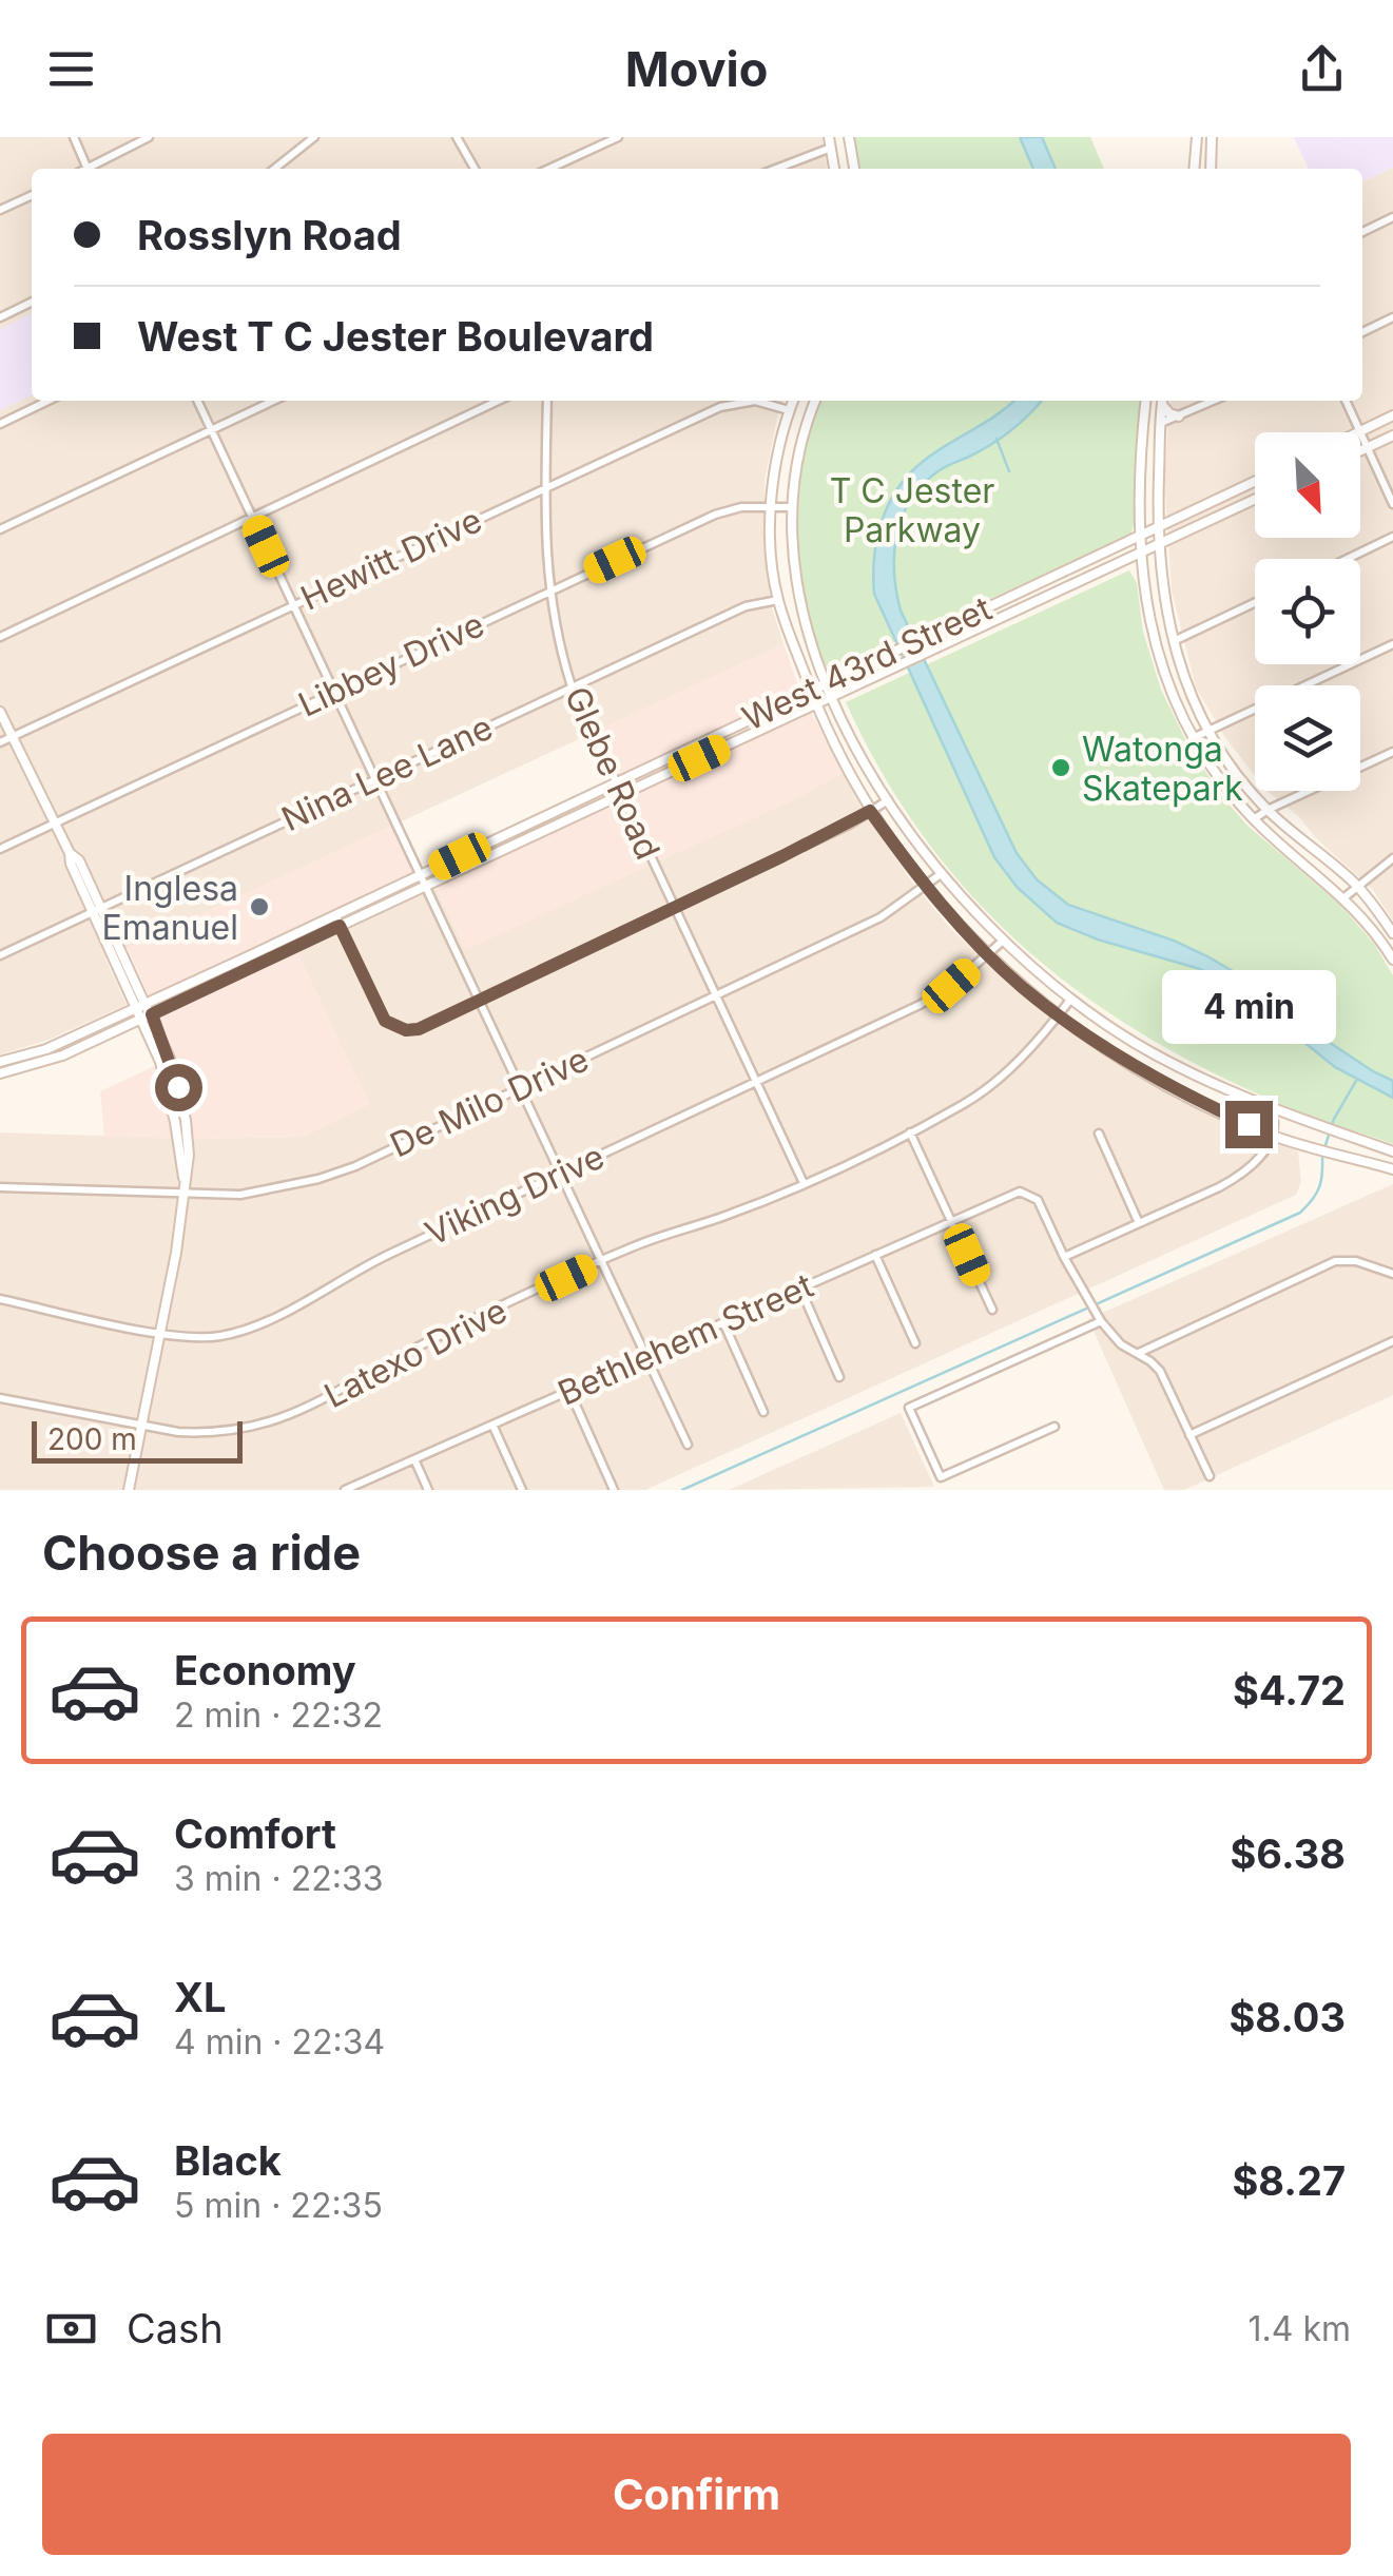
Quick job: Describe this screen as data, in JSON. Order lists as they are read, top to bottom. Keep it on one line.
{"streets":{"main road":["West 43rd Street"],"street":["Hewitt Drive","Libbey Drive","Nina Lee Lane","Glebe Road","De Milo Drive","Viking Drive","Bethlehem Street","Latexo Drive"]},"crossings":[["Hewitt Drive","Glebe Road"],["West 43rd Street","Glebe Road"],["Libbey Drive","Glebe Road"],["Nina Lee Lane","Glebe Road"],["Glebe Road","De Milo Drive"],["Glebe Road","Viking Drive"],["Glebe Road","Latexo Drive"]],"parks":["T C Jester Parkway"],"places":["Watonga Skatepark","Inglesa Emanuel"],"scale_bar":"200 m","north":"bottom right","page":{"header":"Movio","banner":["Rosslyn Road","West T C Jester Boulevard"],"bubble":"4 min","scale":"200 m","heading":"Choose a ride","list":[{"name":"Economy","note":"2 min · 22:32","value":"$4.72"},{"name":"Comfort","note":"3 min · 22:33","value":"$6.38"},{"name":"XL","note":"4 min · 22:34","value":"$8.03"},{"name":"Black","note":"5 min · 22:35","value":"$8.27"}],"pay":["Cash","1.4 km"],"buttons":"Confirm"}}
